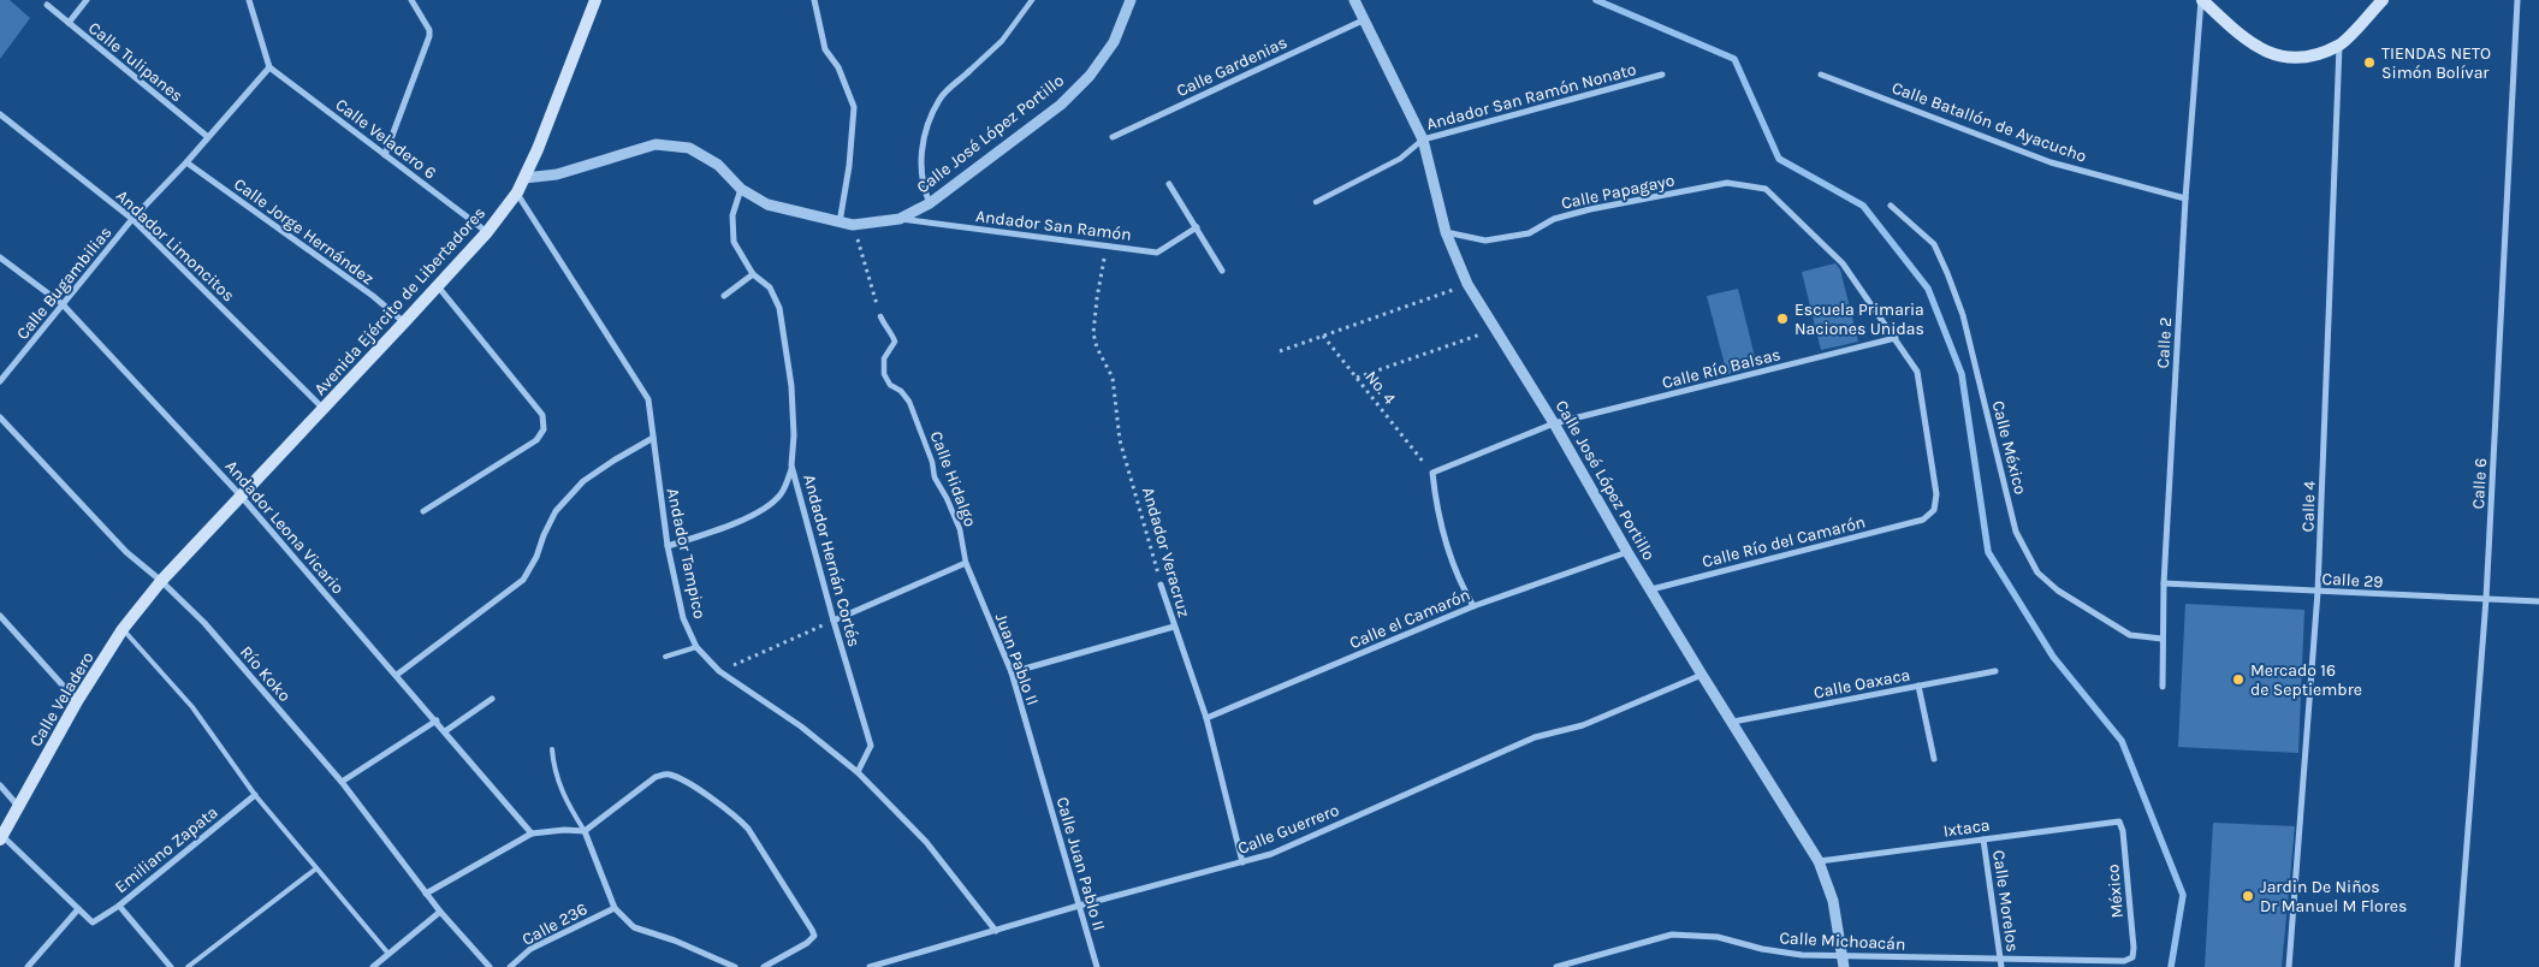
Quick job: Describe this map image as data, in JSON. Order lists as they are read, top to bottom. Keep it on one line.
{"streets":{"main road":["Avenida Ejército de Libertadores","Calle Veladero"],"street":["Calle Tulipanes","Calle Gardenias","Andador San Ramón Nonato","Calle Batallón de Ayacucho","Calle José López Portillo","Calle Veladero 6","Calle Papagayo","Andador San Ramón","Calle Jorge Hernández","Andador Limoncitos","Calle Bugambilias","Calle 2","Calle Río Balsas","Calle México","Calle Hidalgo","Calle 6","Calle 4","Andador Leona Vicario","Calle Río del Camarón","Andador Veracruz","Andador Tampico","Andador Hernán Cortés","Calle 29","Calle el Camarón","Juan Pablo II","Río Koko","Calle Oaxaca","Ixtaca","Calle Guerrero","Emiliano Zapata","Calle Juan Pablo II","México","Calle Morelos","Calle 236","Calle Michoacán"],"path":["No. 4"]},"crossings":[["Calle Tulipanes","Calle Bugambilias"],["Calle Gardenias","Calle José López Portillo"],["Andador San Ramón Nonato","Calle José López Portillo"],["Calle Batallón de Ayacucho","Calle 2"],["Calle José López Portillo","Calle Papagayo"],["Calle José López Portillo","Andador San Ramón"],["Calle José López Portillo","Avenida Ejército de Libertadores"],["Calle José López Portillo","Calle Río Balsas"],["Calle José López Portillo","Calle Río del Camarón"],["Calle José López Portillo","Andador Hernán Cortés"],["Calle José López Portillo","Calle el Camarón"],["Calle José López Portillo","Calle Oaxaca"],["Calle José López Portillo","Ixtaca"],["Calle José López Portillo","Calle Guerrero"],["Calle José López Portillo","Calle Michoacán"],["Calle Veladero 6","Calle Bugambilias"],["Calle Veladero 6","Avenida Ejército de Libertadores"],["Calle Papagayo","Calle Río Balsas"],["Calle Papagayo","Calle Río del Camarón"],["Andador San Ramón","Andador Veracruz"],["Calle Jorge Hernández","Calle Bugambilias"],["Calle Jorge Hernández","Avenida Ejército de Libertadores"],["Andador Limoncitos","Calle Bugambilias"],["Andador Limoncitos","Avenida Ejército de Libertadores"],["Calle Bugambilias","Andador Leona Vicario"],["Avenida Ejército de Libertadores","Andador Leona Vicario"],["Avenida Ejército de Libertadores","Andador Tampico"],["Avenida Ejército de Libertadores","Río Koko"],["Avenida Ejército de Libertadores","Calle Veladero"],["Calle 2","Calle México"],["Calle 2","Calle 29"],["Calle Hidalgo","Juan Pablo II"],["Calle 6","Calle 29"],["Calle 4","Calle 29"],["Andador Veracruz","Calle el Camarón"],["Andador Veracruz","Calle Guerrero"],["Andador Tampico","Andador Hernán Cortés"],["Andador Tampico","Calle Guerrero"],["Juan Pablo II","Calle Juan Pablo II"],["Río Koko","Calle Veladero"],["Ixtaca","México"],["Ixtaca","Calle Morelos"],["Calle Guerrero","Calle Juan Pablo II"],["México","Calle Michoacán"],["Calle Morelos","Calle Michoacán"]],"places":["TIENDAS NETO Simón Bolívar","Escuela Primaria Naciones Unidas","Mercado 16 de Septiembre","Jardin De Niños Dr Manuel M Flores"]}
